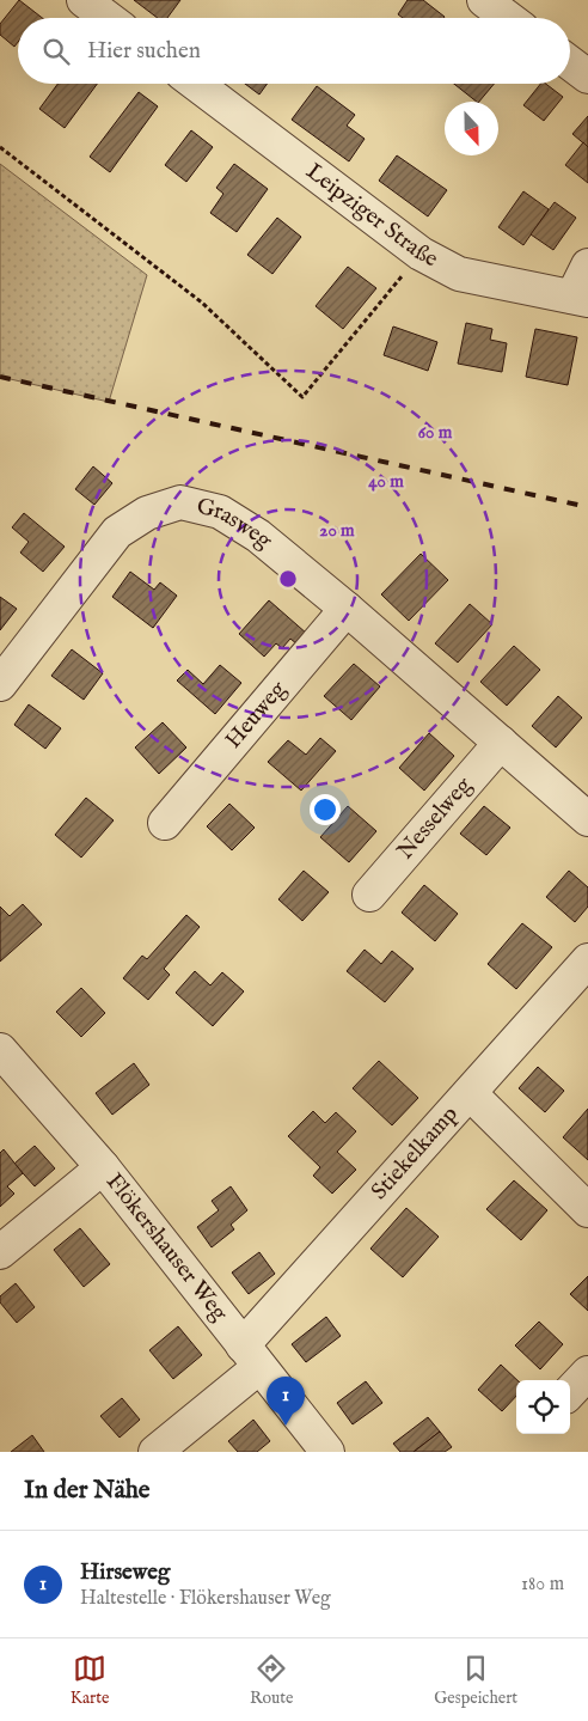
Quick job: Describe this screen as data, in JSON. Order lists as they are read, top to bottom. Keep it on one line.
{"streets":{"street":["Leipziger Straße","Grasweg","Heuweg","Nesselweg","Stiekelkamp","Flökershauser Weg"]},"crossings":[["Grasweg","Heuweg"],["Grasweg","Nesselweg"],["Stiekelkamp","Flökershauser Weg"]],"north":"bottom","page":{"search":"Hier suchen","pins":"1","heading":"In der Nähe","list":[{"mark":"1","name":"Hirseweg","note":"Haltestelle · Flökershauser Weg","value":"180 m"}],"nav":["Karte","Route","Gespeichert"]},"rings":["60 m","40 m","20 m"]}
